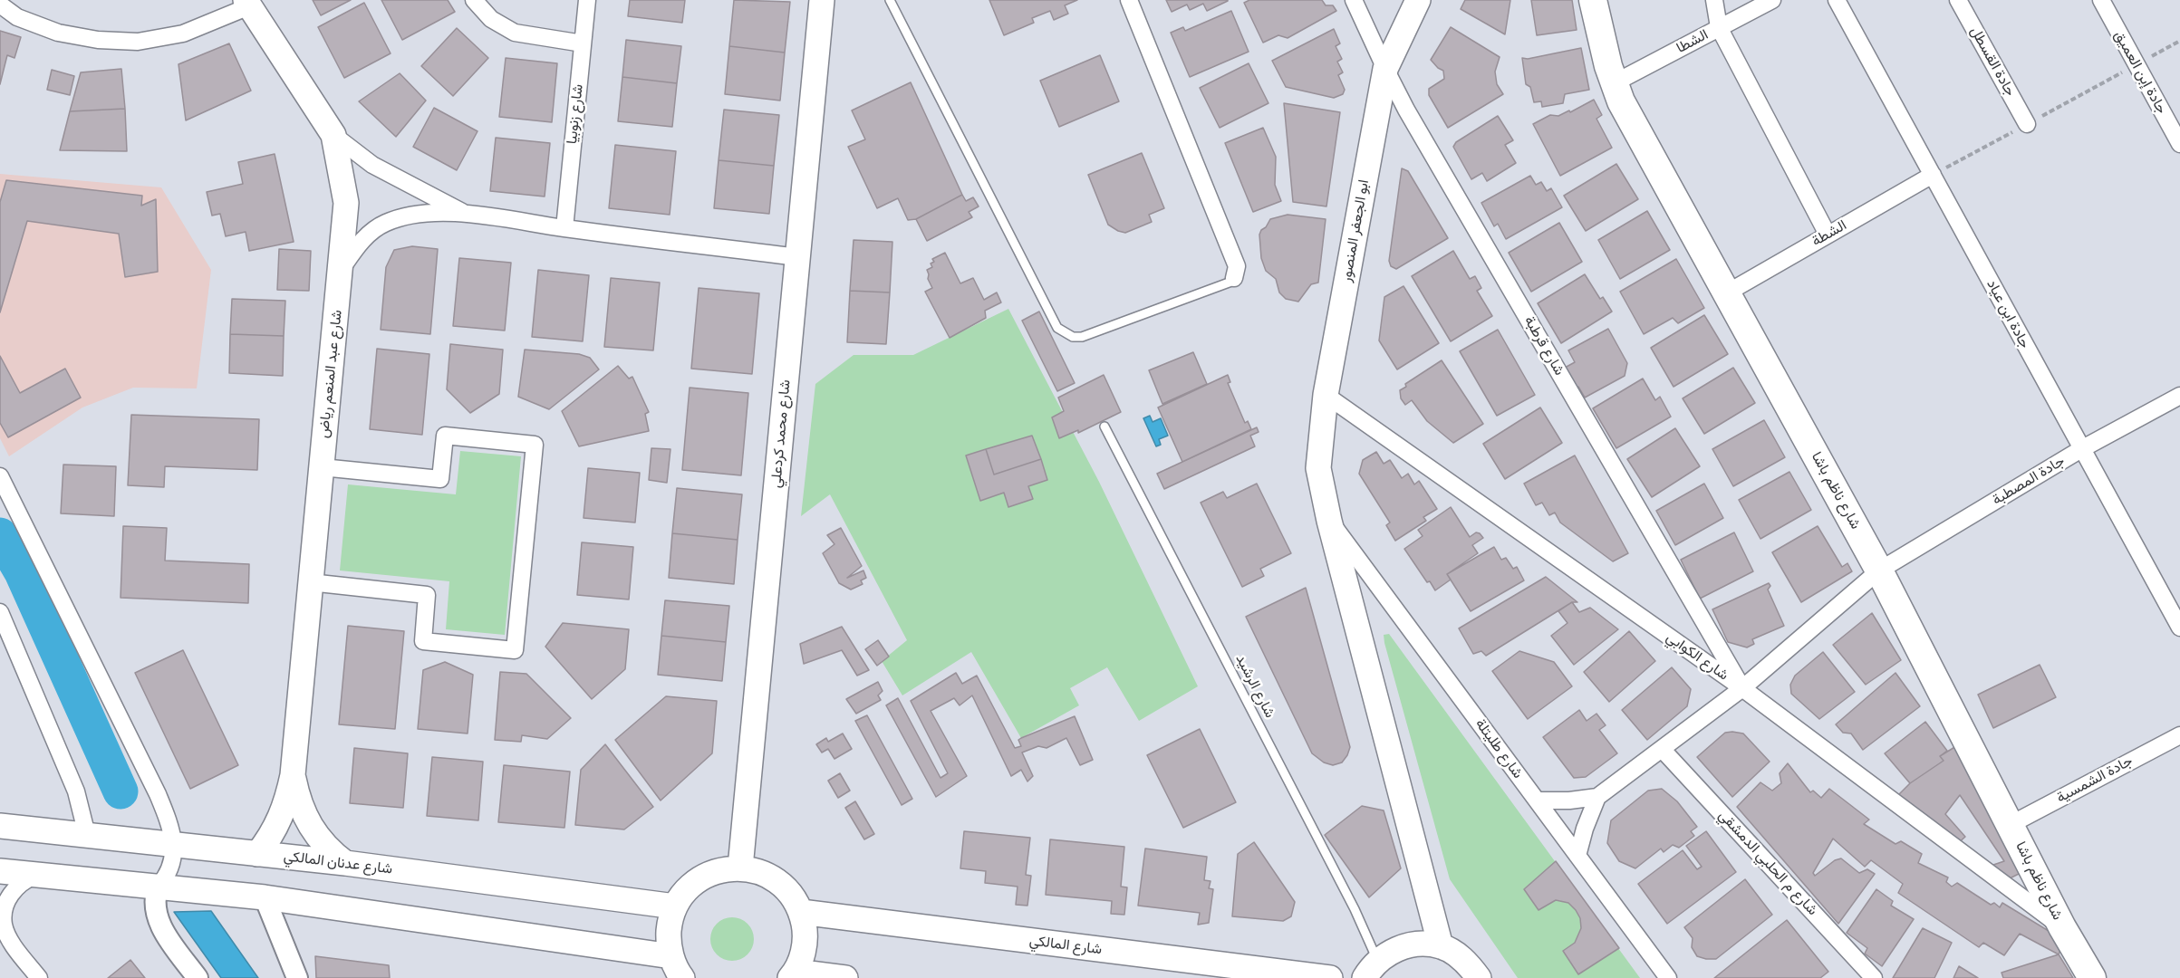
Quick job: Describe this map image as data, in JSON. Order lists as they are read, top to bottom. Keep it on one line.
{"streets":{"main road":["ابو الجعفر المنصور","شارع عبد المنعم رياض","شارع محمد كردعلي","شارع ناظم باشا","شارع عدنان المالكي","شارع المالكي"],"street":["الشطا","جادة القسطل","جادة إبن العميق","شارع زنوبيا","الشطة","جادة ابن عياد","شارع قرطبة","جادة المصطبة","شارع الكوابي","شارع طليتلة","جادة الشمسية","شارع م الحلبي الدمشقي"],"lane":["شارع الرشيد"]},"crossings":[["الشطا","شارع ناظم باشا"],["ابو الجعفر المنصور","شارع قرطبة"],["ابو الجعفر المنصور","شارع الكوابي"],["ابو الجعفر المنصور","شارع طليتلة"],["الشطة","جادة ابن عياد"],["الشطة","شارع ناظم باشا"],["جادة ابن عياد","جادة المصطبة"],["شارع قرطبة","جادة المصطبة"],["شارع قرطبة","شارع الكوابي"],["شارع عبد المنعم رياض","شارع عدنان المالكي"],["جادة المصطبة","شارع ناظم باشا"],["جادة المصطبة","شارع الكوابي"],["جادة المصطبة","شارع م الحلبي الدمشقي"],["شارع ناظم باشا","شارع الكوابي"],["شارع ناظم باشا","جادة الشمسية"]]}
